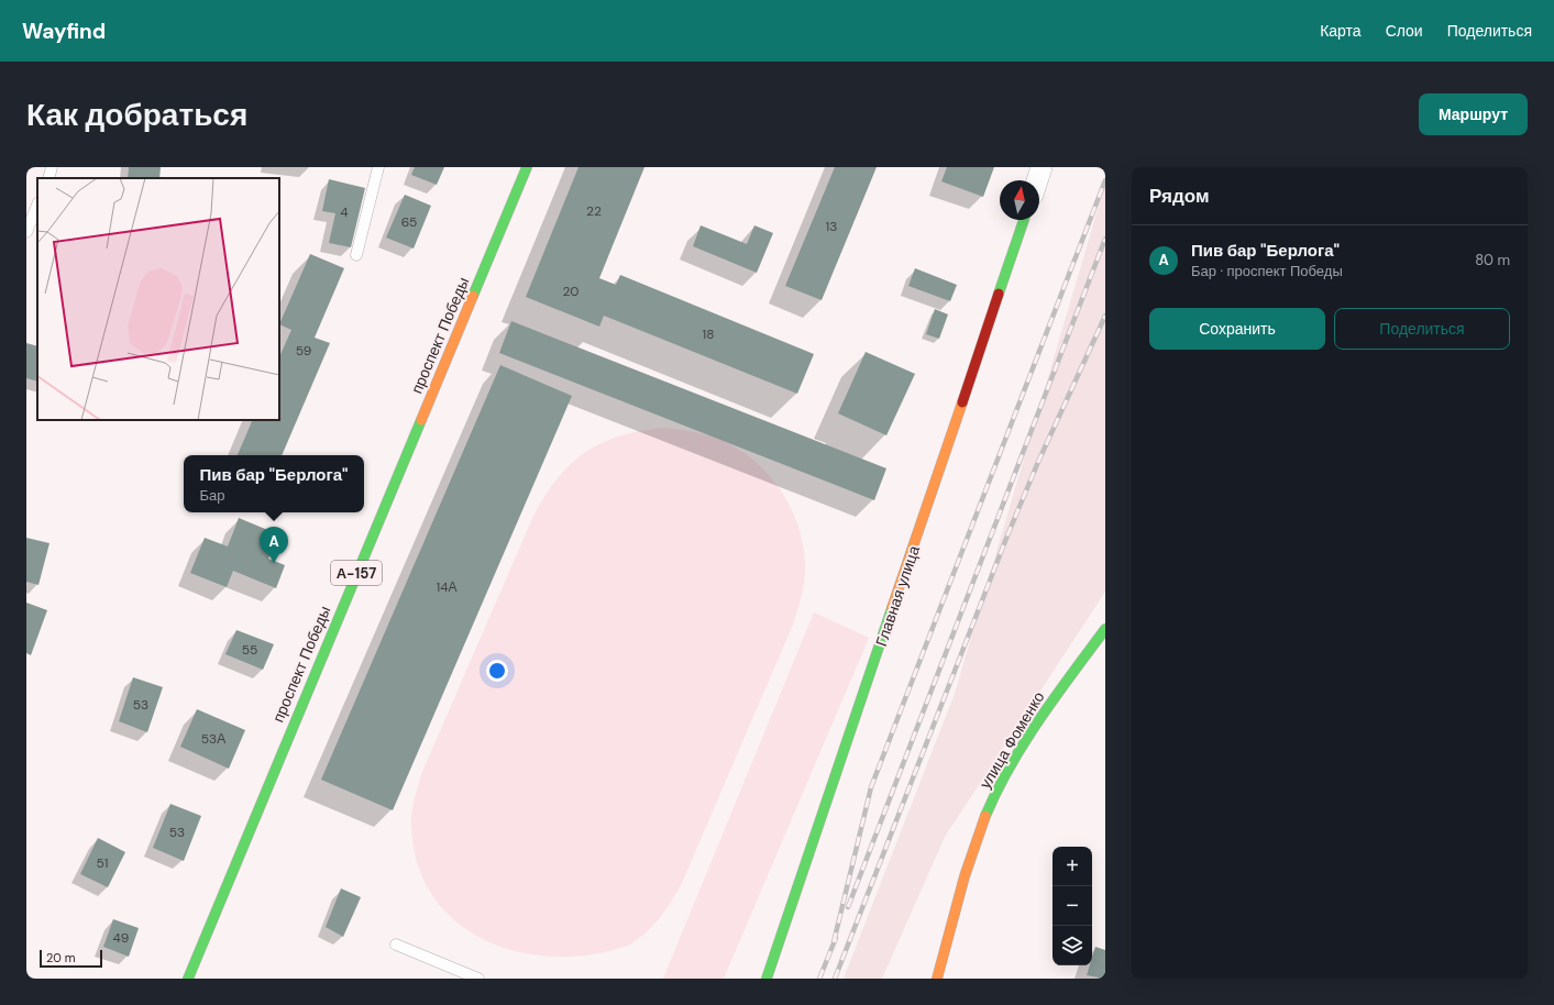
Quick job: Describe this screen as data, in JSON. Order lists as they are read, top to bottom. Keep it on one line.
{"streets":{"street":["проспект Победы","А-157","Главная улица","улица Фоменко"]},"house_numbers":["22","4","65","13","20","18","59","14А","55","53","53А","53","51","49"],"scale_bar":"20 m","north":"top","page":{"header":"Wayfind","nav":["Карта","Слои","Поделиться"],"buttons":["Маршрут",["Сохранить","Поделиться"]],"title":"Как добраться","heading":"Рядом","list":[{"mark":"A","name":"Пив бар \"Берлога\"","note":"Бар · проспект Победы","value":"80 m"}],"popup":["Пив бар \"Берлога\"","Бар"],"pins":"A","map_buttons":["+","−"],"scale":"20 m"}}
